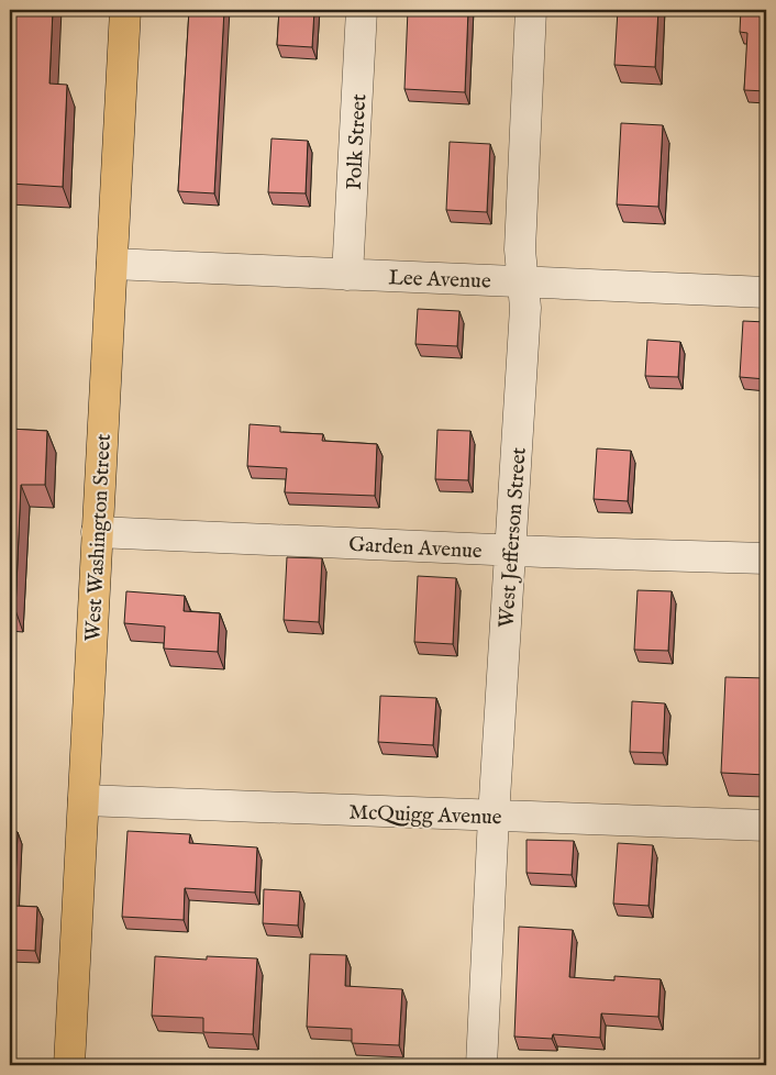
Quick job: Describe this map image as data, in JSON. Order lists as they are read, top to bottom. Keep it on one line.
{"streets":{"main road":["West Washington Street"],"street":["Polk Street","Lee Avenue","West Jefferson Street","Garden Avenue","McQuigg Avenue"]},"crossings":[["Polk Street","Lee Avenue"],["Lee Avenue","West Washington Street"],["Lee Avenue","West Jefferson Street"],["West Washington Street","Garden Avenue"],["West Washington Street","McQuigg Avenue"],["West Jefferson Street","Garden Avenue"],["West Jefferson Street","McQuigg Avenue"]]}
